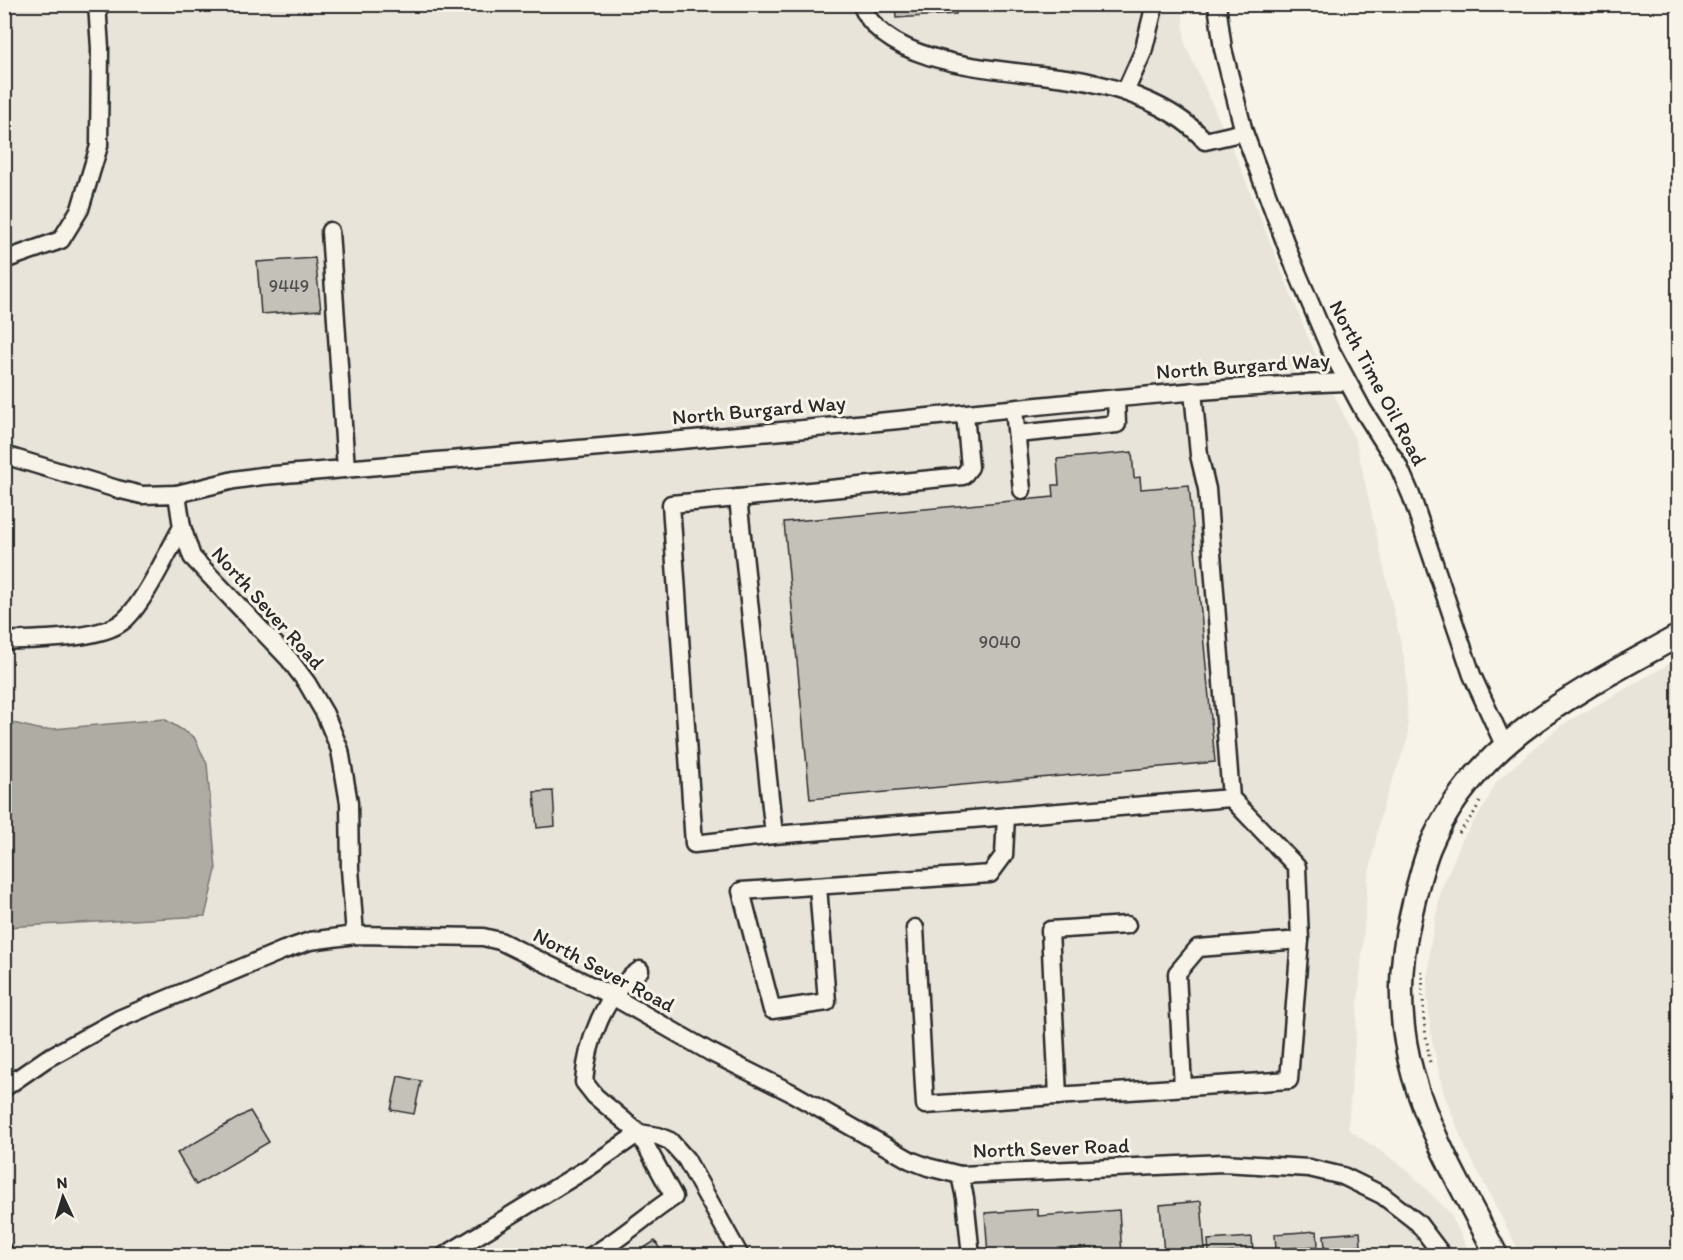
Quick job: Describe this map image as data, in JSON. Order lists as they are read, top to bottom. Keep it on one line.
{"streets":{"street":["North Burgard Way","North Time Oil Road","North Sever Road"]},"crossings":[["North Burgard Way","North Time Oil Road"],["North Burgard Way","North Sever Road"]],"house_numbers":["9449","9040"],"north":"top"}
